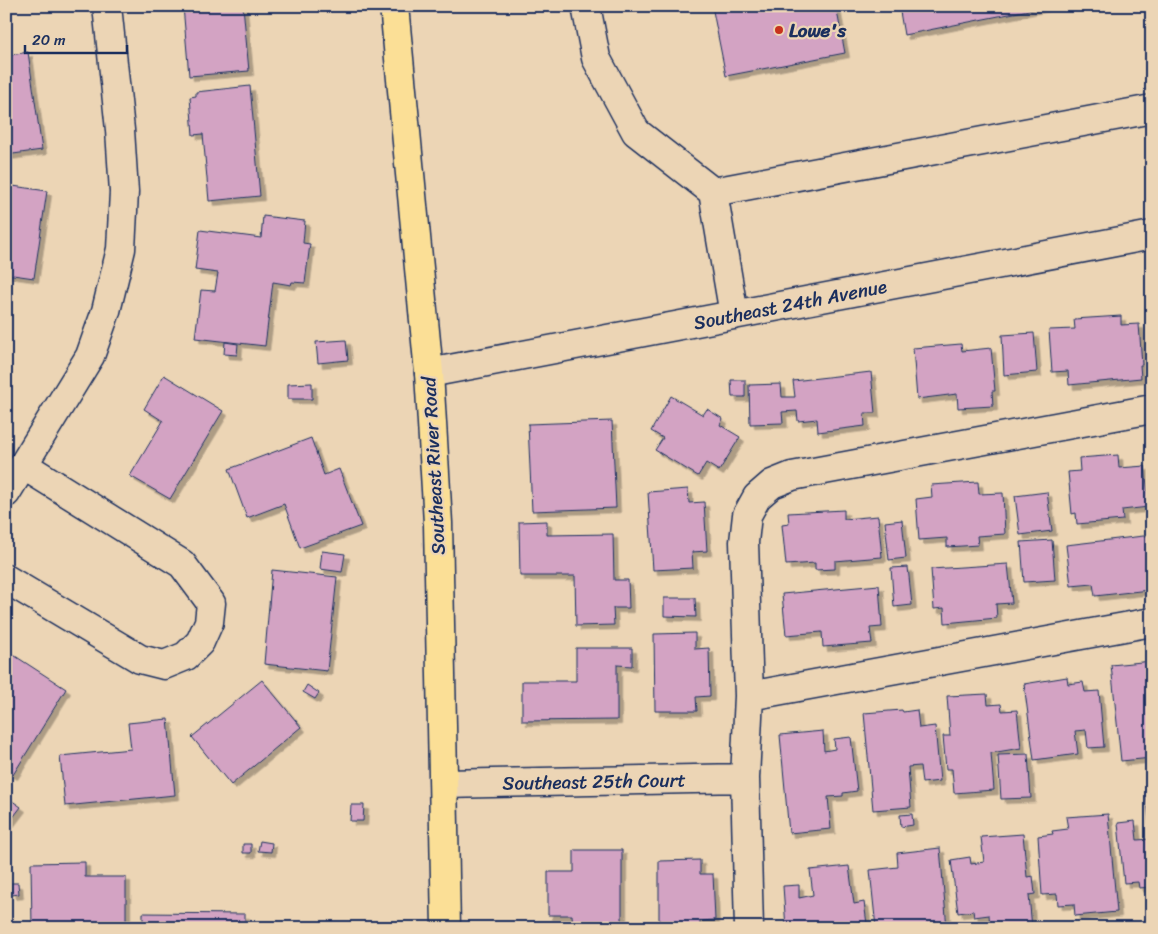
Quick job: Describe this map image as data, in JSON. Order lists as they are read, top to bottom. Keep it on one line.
{"streets":{"main road":["Southeast River Road"],"street":["Southeast 24th Avenue","Southeast 25th Court"]},"crossings":[["Southeast 24th Avenue","Southeast River Road"],["Southeast River Road","Southeast 25th Court"]],"places":["Lowe's"],"scale_bar":"20 m"}
